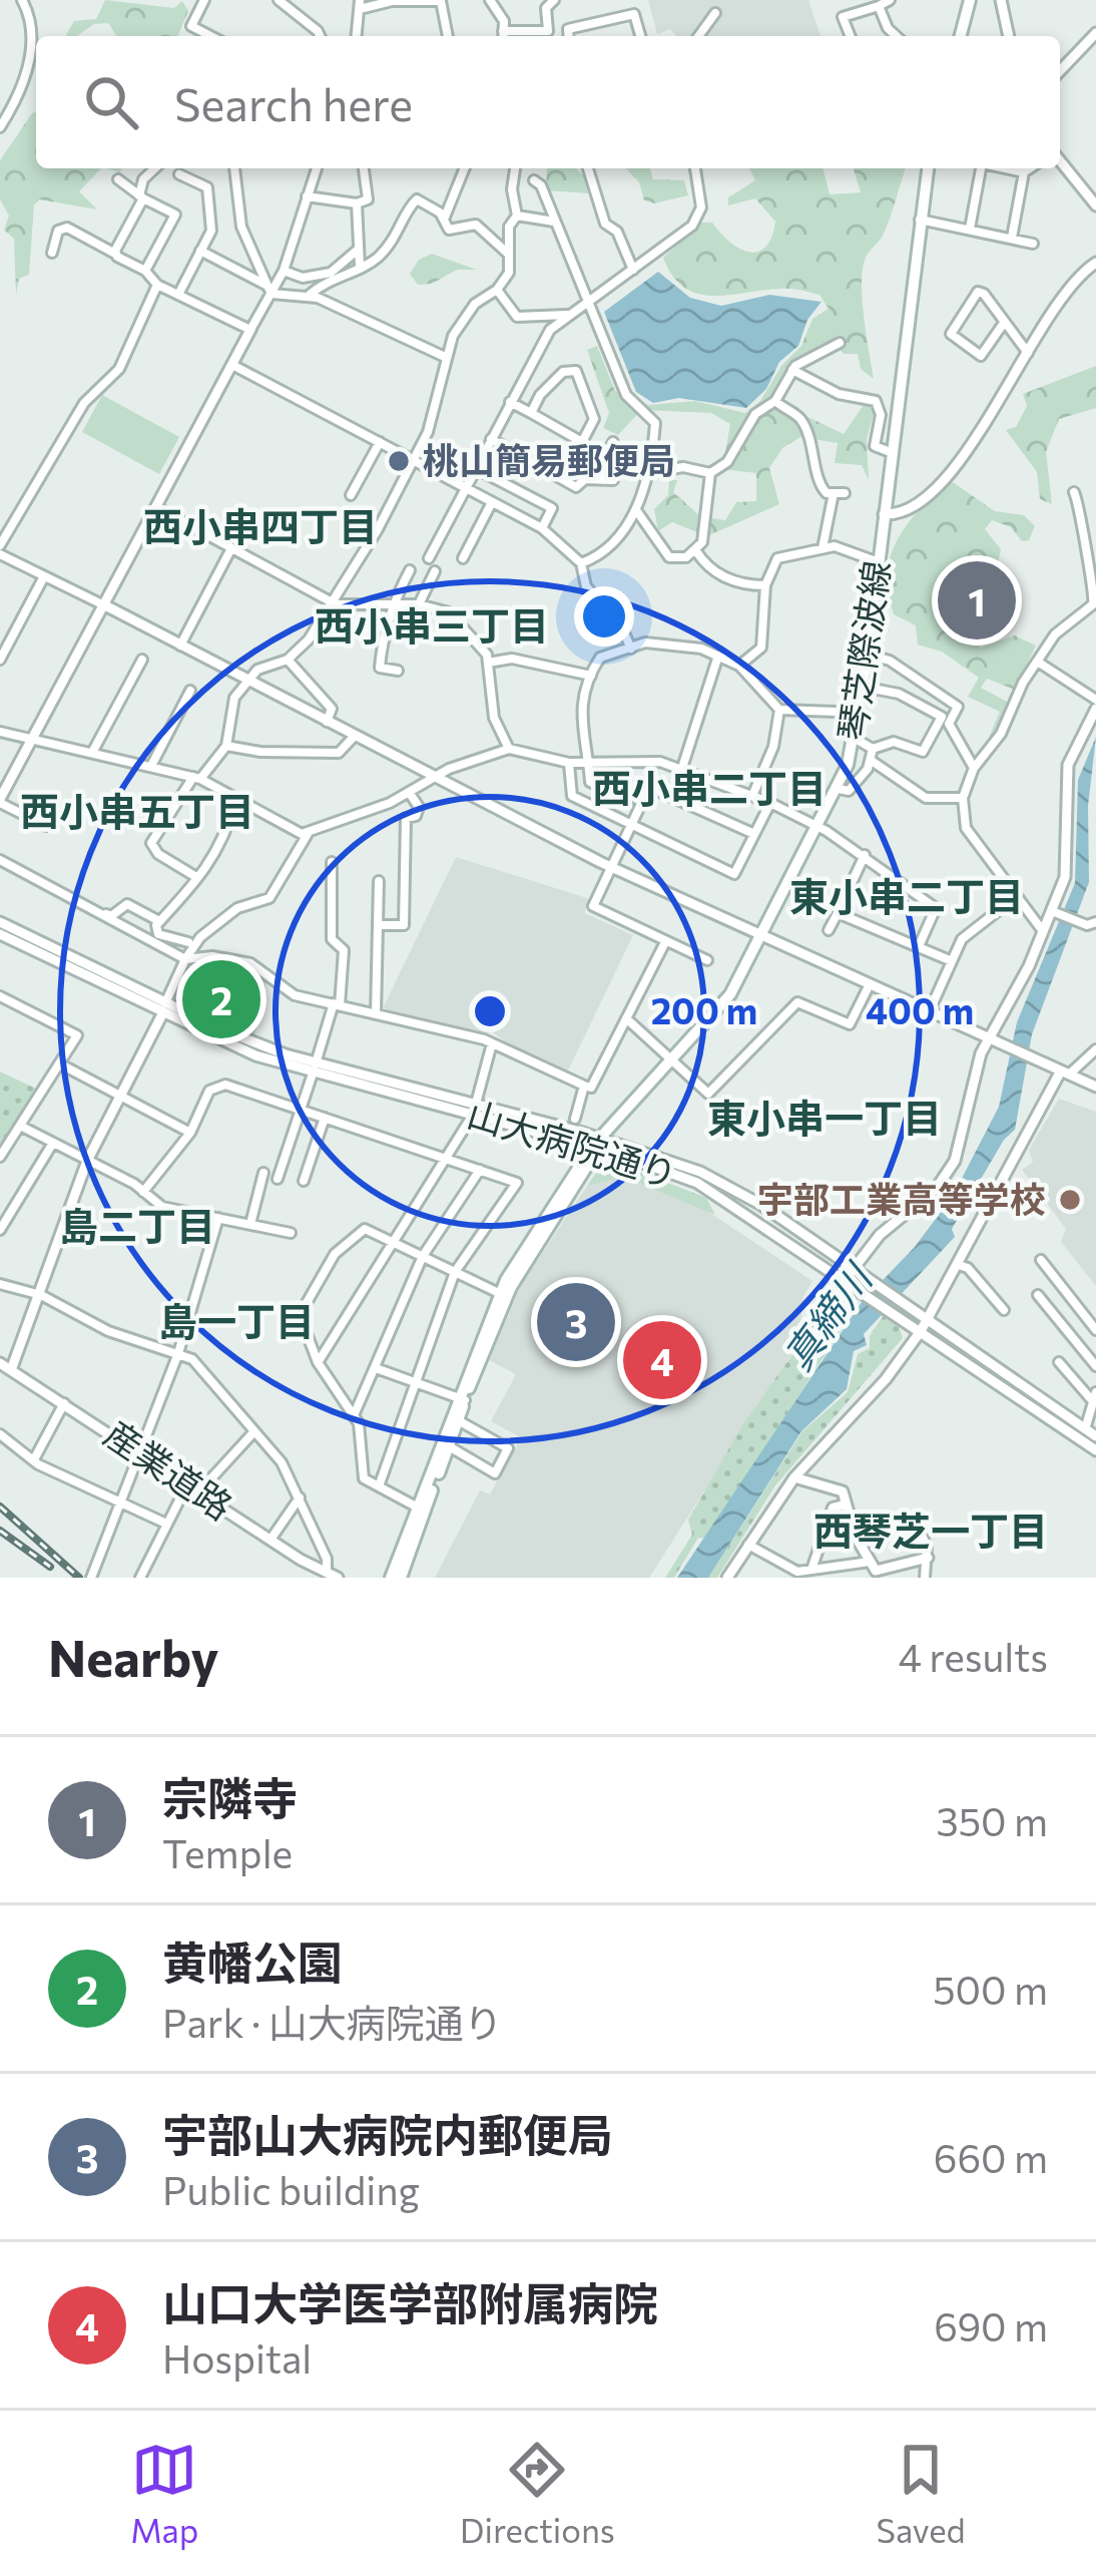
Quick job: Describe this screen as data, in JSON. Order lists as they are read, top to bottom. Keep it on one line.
{"streets":{"main road":["琴芝際波線"],"street":["山大病院通り","産業道路"]},"crossings":[["琴芝際波線","山大病院通り"]],"districts":["西小串四丁目","西小串三丁目","西小串二丁目","西小串五丁目","東小串二丁目","東小串一丁目","島二丁目","島一丁目","西琴芝一丁目"],"water":["真締川"],"places":["桃山簡易郵便局","宇部工業高等学校"],"page":{"search":"Search here","pins":["1","2","3","4"],"heading":["Nearby","4 results"],"list":[{"mark":"1","name":"宗隣寺","note":"Temple","value":"350 m"},{"mark":"2","name":"黄幡公園","note":"Park · 山大病院通り","value":"500 m"},{"mark":"3","name":"宇部山大病院内郵便局","note":"Public building","value":"660 m"},{"mark":"4","name":"山口大学医学部附属病院","note":"Hospital","value":"690 m"}],"nav":["Map","Directions","Saved"]},"rings":["200 m","400 m"]}
